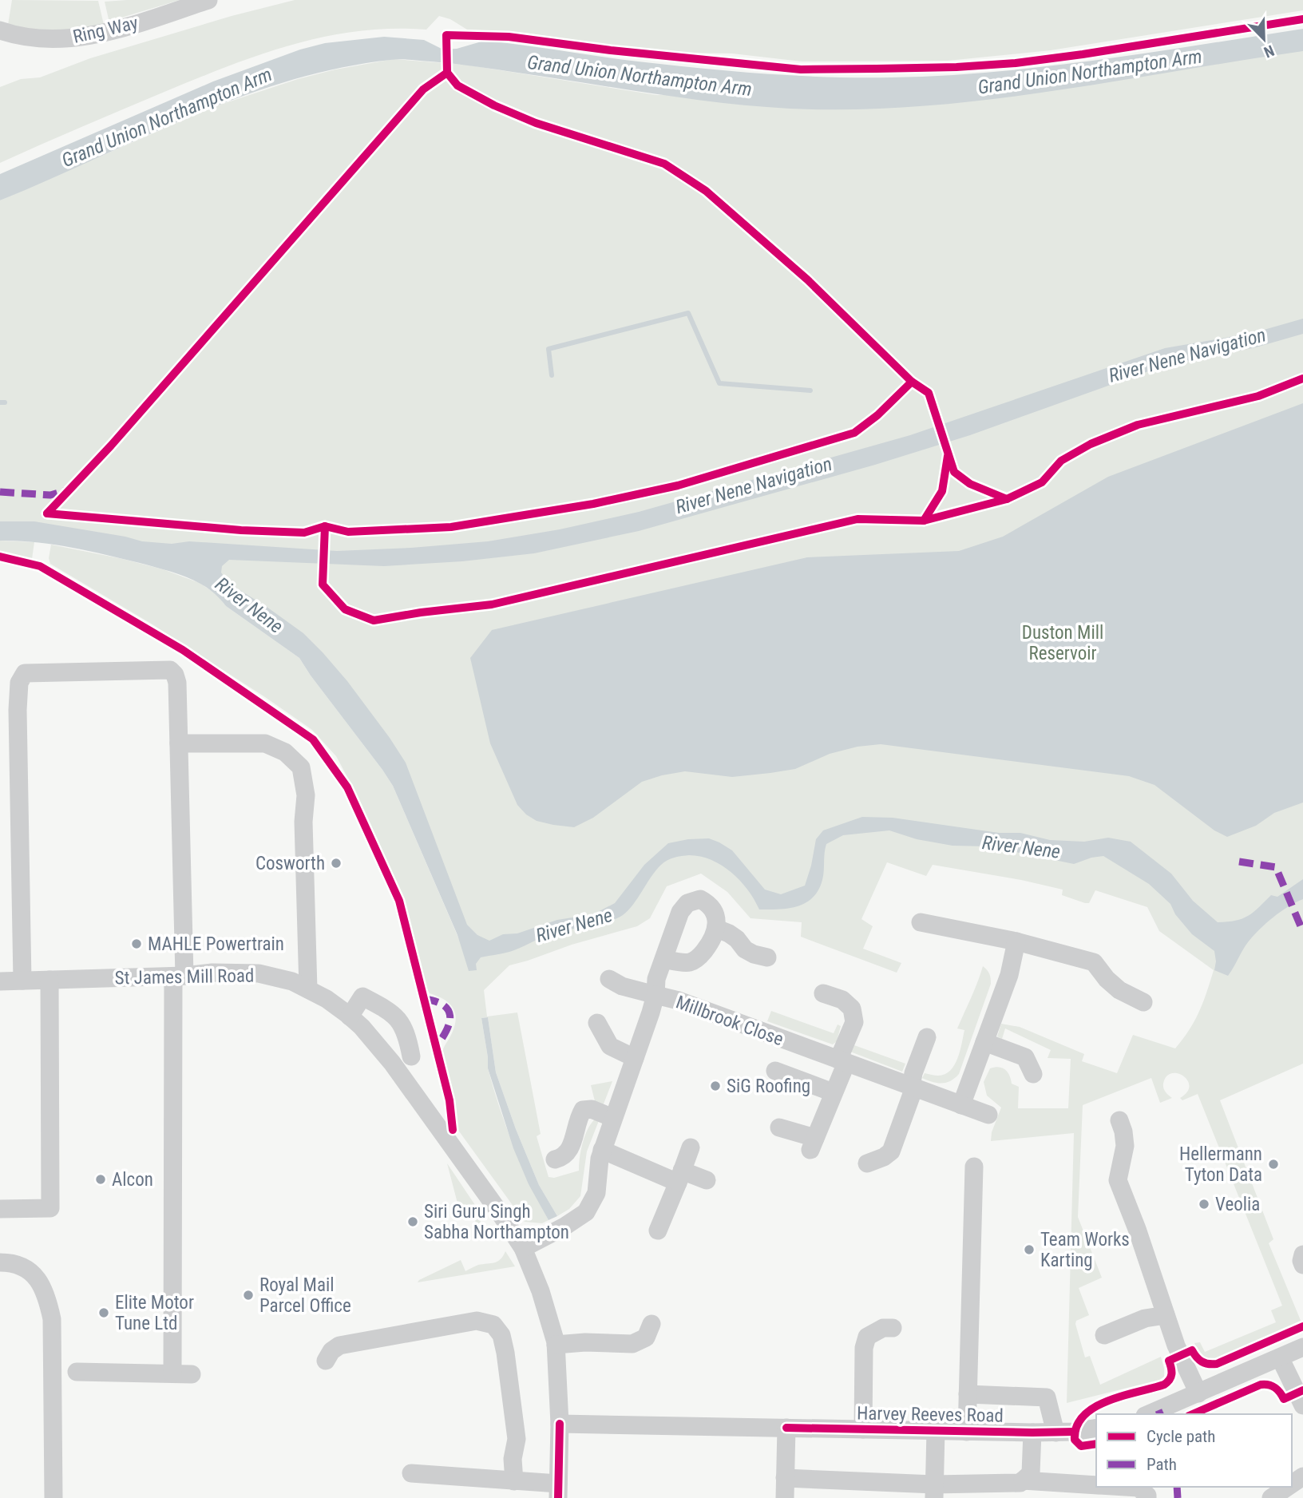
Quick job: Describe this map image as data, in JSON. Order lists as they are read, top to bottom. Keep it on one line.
{"streets":{"street":["Ring Way","St James Mill Road","Millbrook Close","Harvey Reeves Road"]},"crossings":[["St James Mill Road","Millbrook Close"],["St James Mill Road","Harvey Reeves Road"]],"water":["Grand Union Northampton Arm","River Nene Navigation","River Nene"],"parks":["Duston Mill Reservoir"],"places":["Cosworth","MAHLE Powertrain","SiG Roofing","Hellermann Tyton Data","Alcon","Veolia","Siri Guru Singh Sabha Northampton","Team Works Karting","Royal Mail Parcel Office","Elite Motor Tune Ltd"],"legend":["Cycle path","Path"],"north":"bottom right"}
